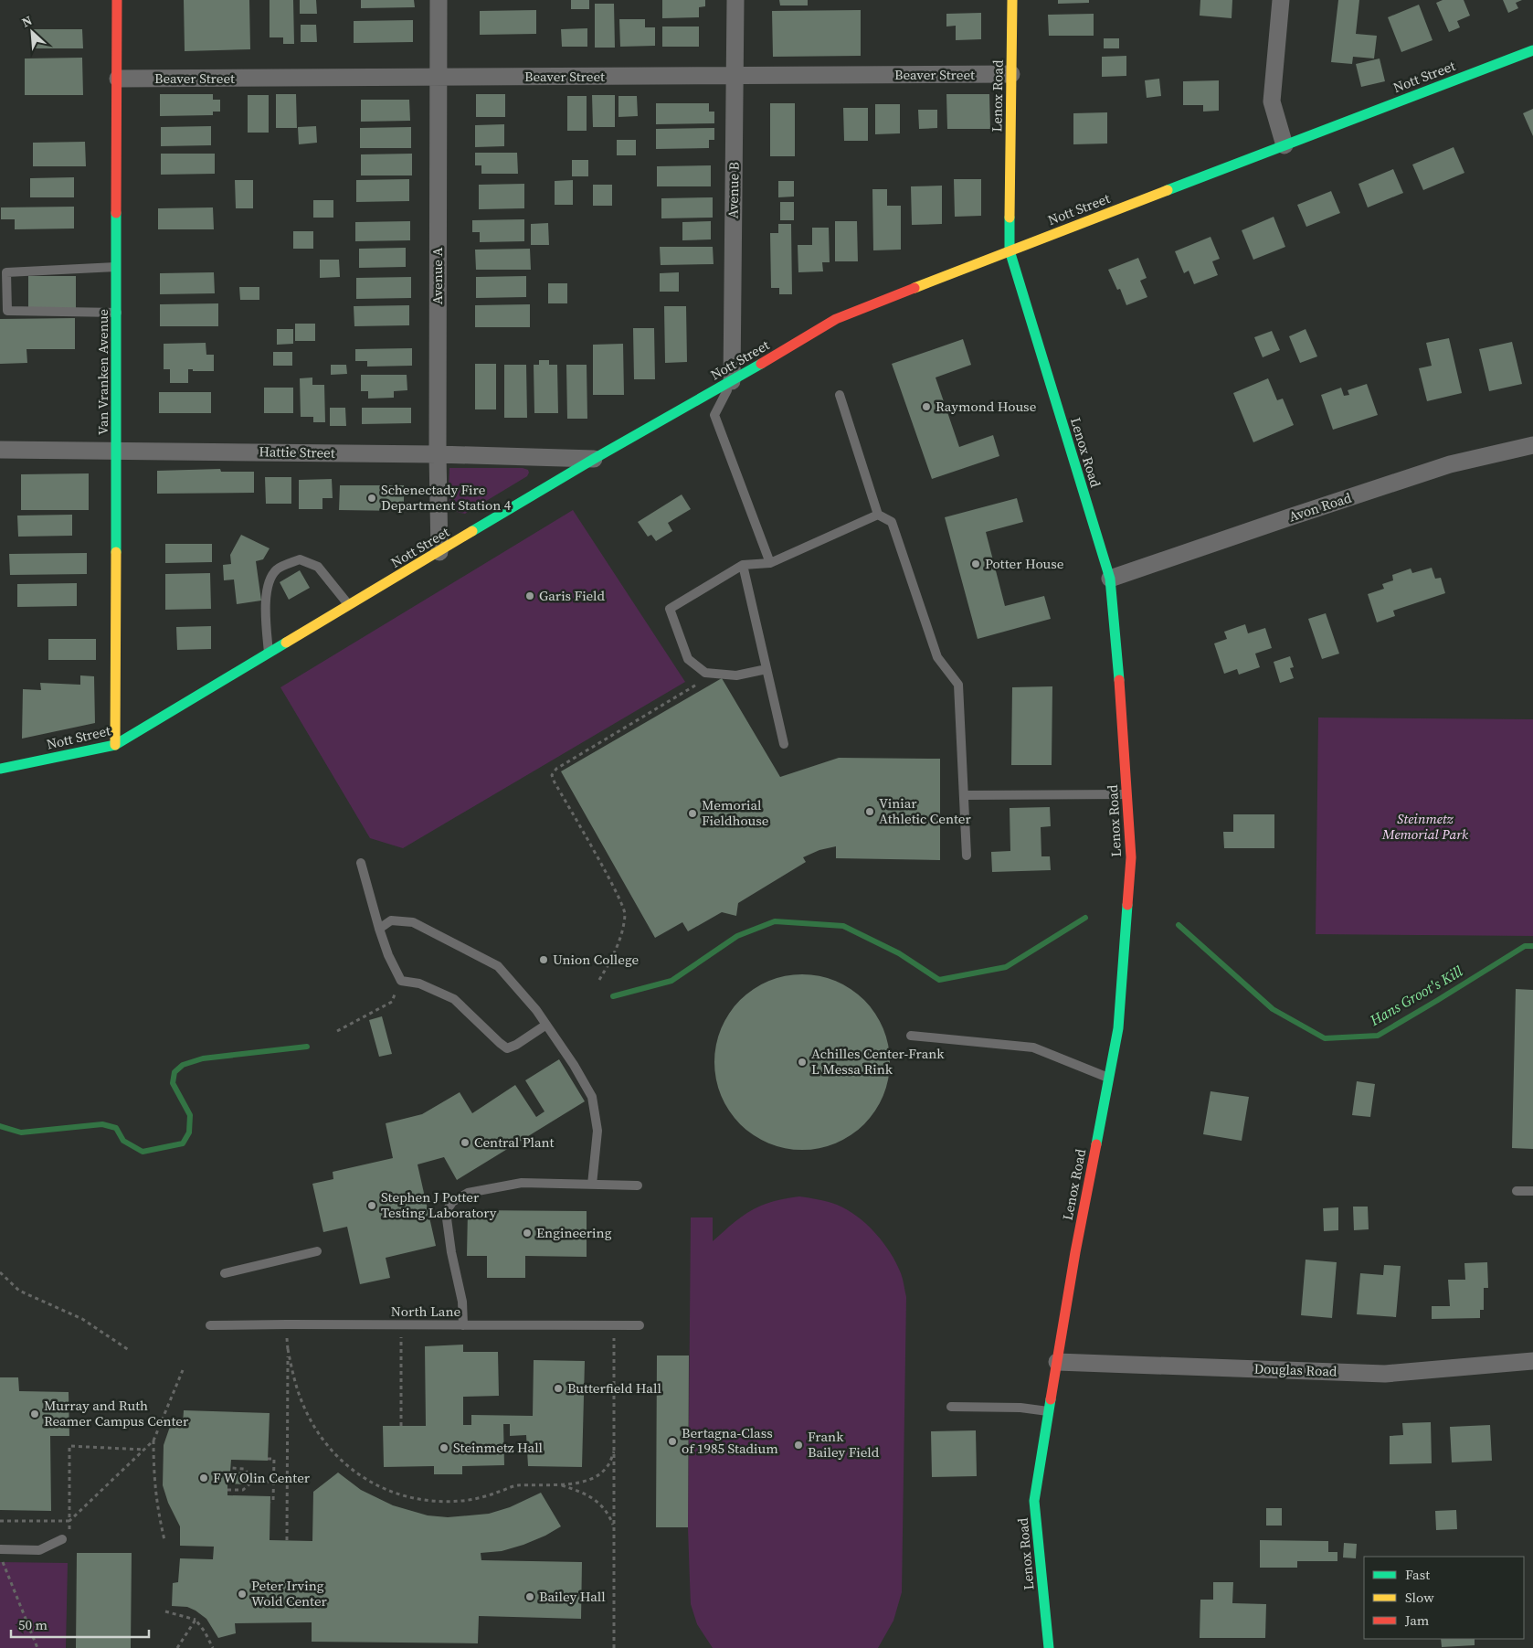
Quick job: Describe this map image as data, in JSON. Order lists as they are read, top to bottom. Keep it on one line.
{"streets":{"street":["Beaver Street","Nott Street","Lenox Road","Avenue B","Avenue A","Van Vranken Avenue","Hattie Street","Avon Road","Douglas Road"],"lane":["North Lane"]},"crossings":[["Beaver Street","Lenox Road"],["Beaver Street","Avenue B"],["Beaver Street","Avenue A"],["Beaver Street","Van Vranken Avenue"],["Nott Street","Lenox Road"],["Nott Street","Avenue B"],["Nott Street","Avenue A"],["Nott Street","Van Vranken Avenue"],["Nott Street","Hattie Street"],["Lenox Road","Avon Road"],["Lenox Road","Douglas Road"],["Avenue A","Hattie Street"],["Van Vranken Avenue","Hattie Street"]],"water":["Hans Groot's Kill"],"parks":["Steinmetz Memorial Park"],"places":["Raymond House","Schenectady Fire Department Station 4","Potter House","Garis Field","Viniar Athletic Center","Memorial Fieldhouse","Union College","Achilles Center-Frank L Messa Rink","Central Plant","Stephen J Potter Testing Laboratory","Engineering","Butterfield Hall","Murray and Ruth Reamer Campus Center","Bertagna-Class of 1985 Stadium","Frank Bailey Field","Steinmetz Hall","F W Olin Center","Peter Irving Wold Center","Bailey Hall"],"legend":["Fast","Slow","Jam"],"scale_bar":"50 m","north":"top left"}
